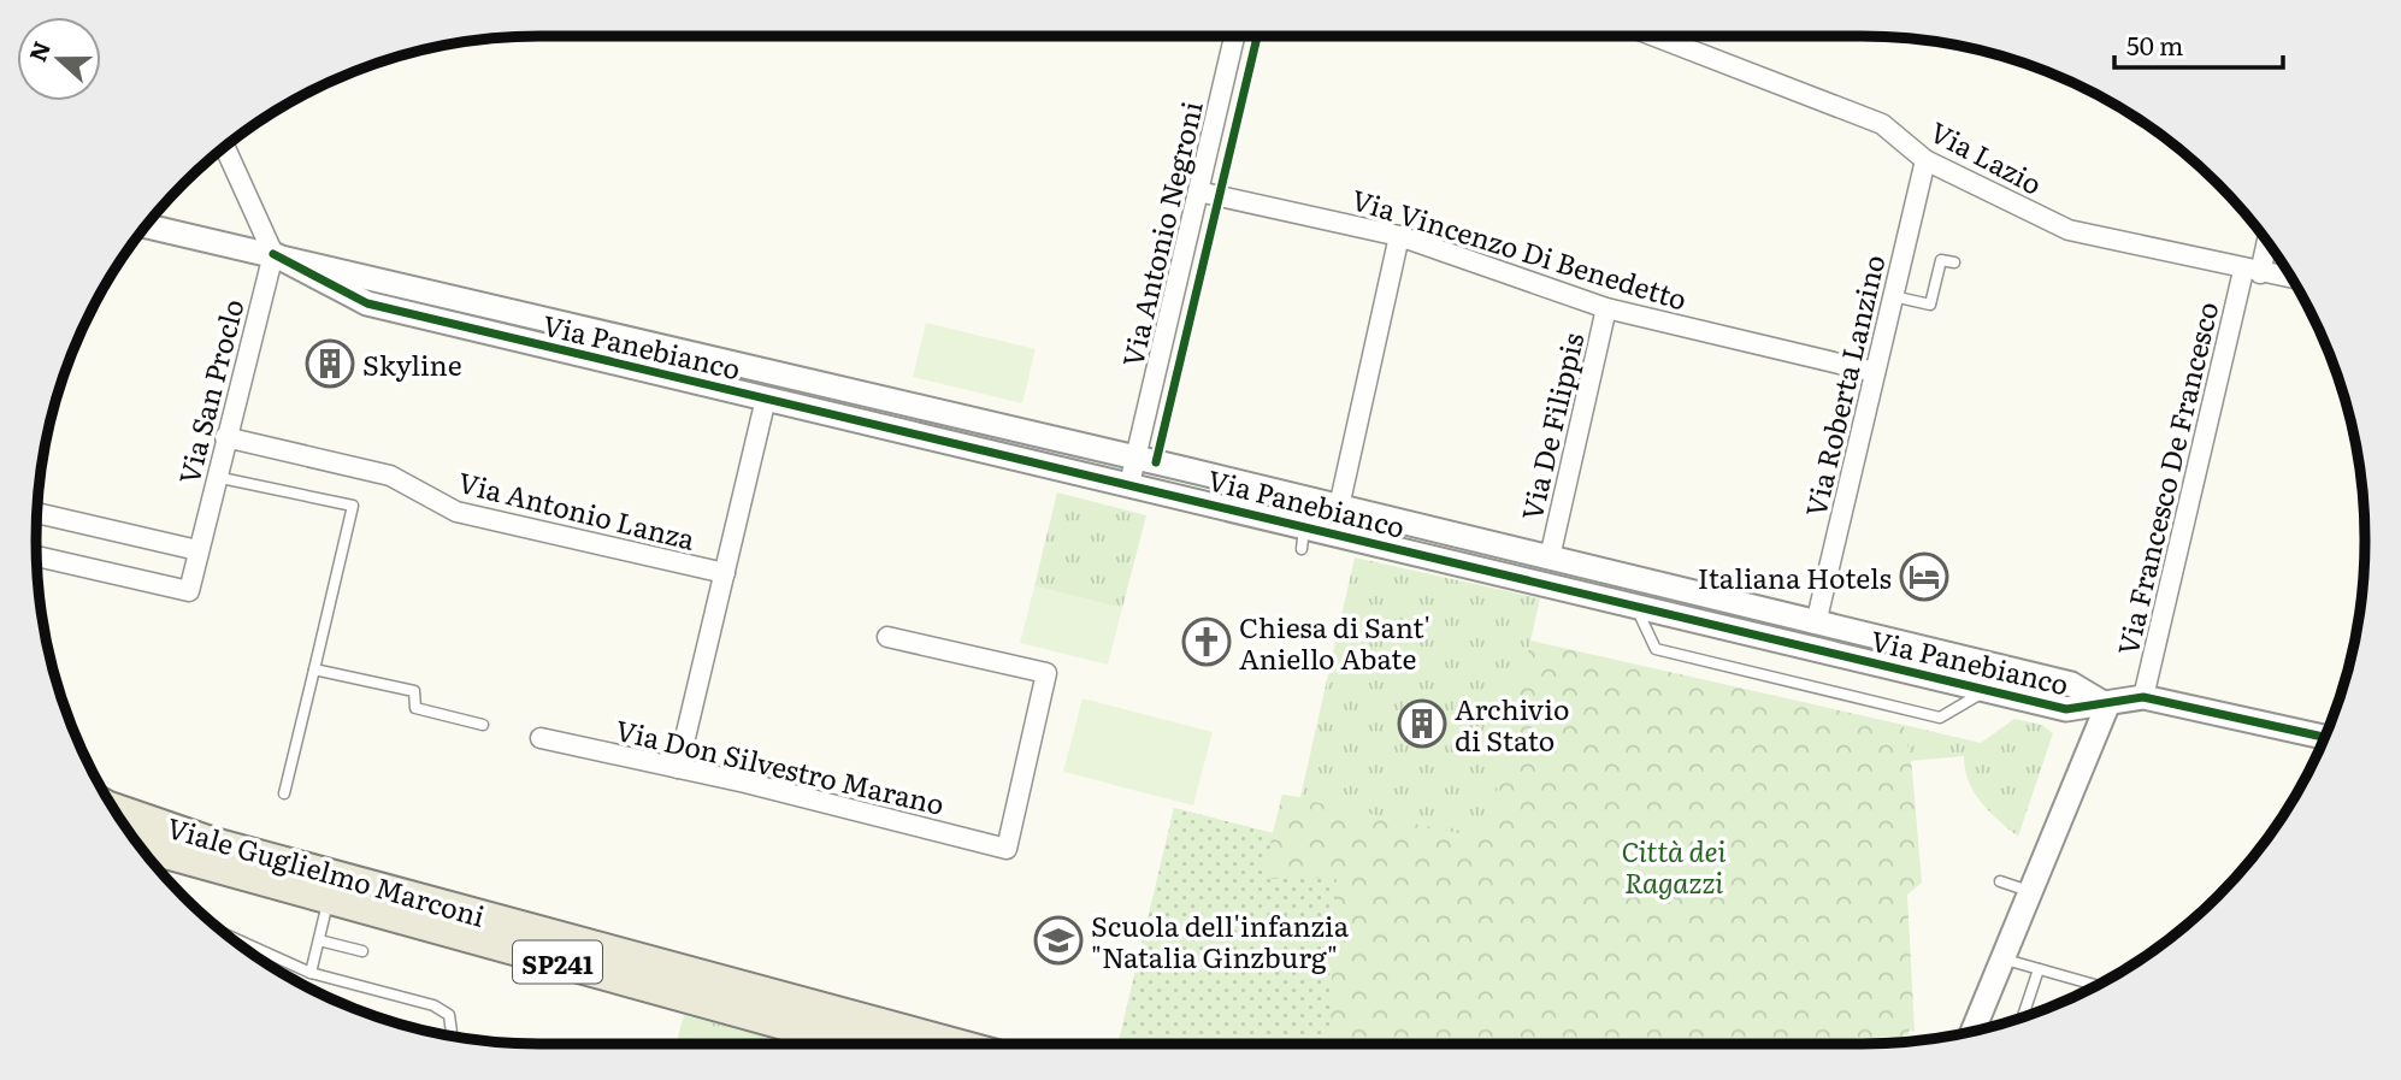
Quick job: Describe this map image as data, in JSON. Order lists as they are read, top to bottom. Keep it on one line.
{"streets":{"main road":["Viale Guglielmo Marconi","SP241"],"street":["Via Lazio","Via Antonio Negroni","Via Vincenzo Di Benedetto","Via Panebianco","Via Roberta Lanzino","Via San Proclo","Via De Filippis","Via Francesco De Francesco","Via Antonio Lanza","Via Don Silvestro Marano"]},"crossings":[["Via Lazio","Via Roberta Lanzino"],["Via Lazio","Via Francesco De Francesco"],["Via Antonio Negroni","Via Vincenzo Di Benedetto"],["Via Antonio Negroni","Via Panebianco"],["Via Vincenzo Di Benedetto","Via Roberta Lanzino"],["Via Vincenzo Di Benedetto","Via De Filippis"],["Via Panebianco","Via Roberta Lanzino"],["Via Panebianco","Via San Proclo"],["Via Panebianco","Via De Filippis"],["Via Panebianco","Via Francesco De Francesco"],["Via Panebianco","Via Antonio Lanza"],["Via San Proclo","Via Antonio Lanza"],["Via Antonio Lanza","Via Don Silvestro Marano"]],"parks":["Città dei Ragazzi"],"places":{"building":["Skyline","Archivio di Stato"],"hotel":["Italiana Hotels"],"church":["Chiesa di Sant' Aniello Abate"],"school or university":["Scuola dell'infanzia \"Natalia Ginzburg\""]},"scale_bar":"50 m","north":"left"}
